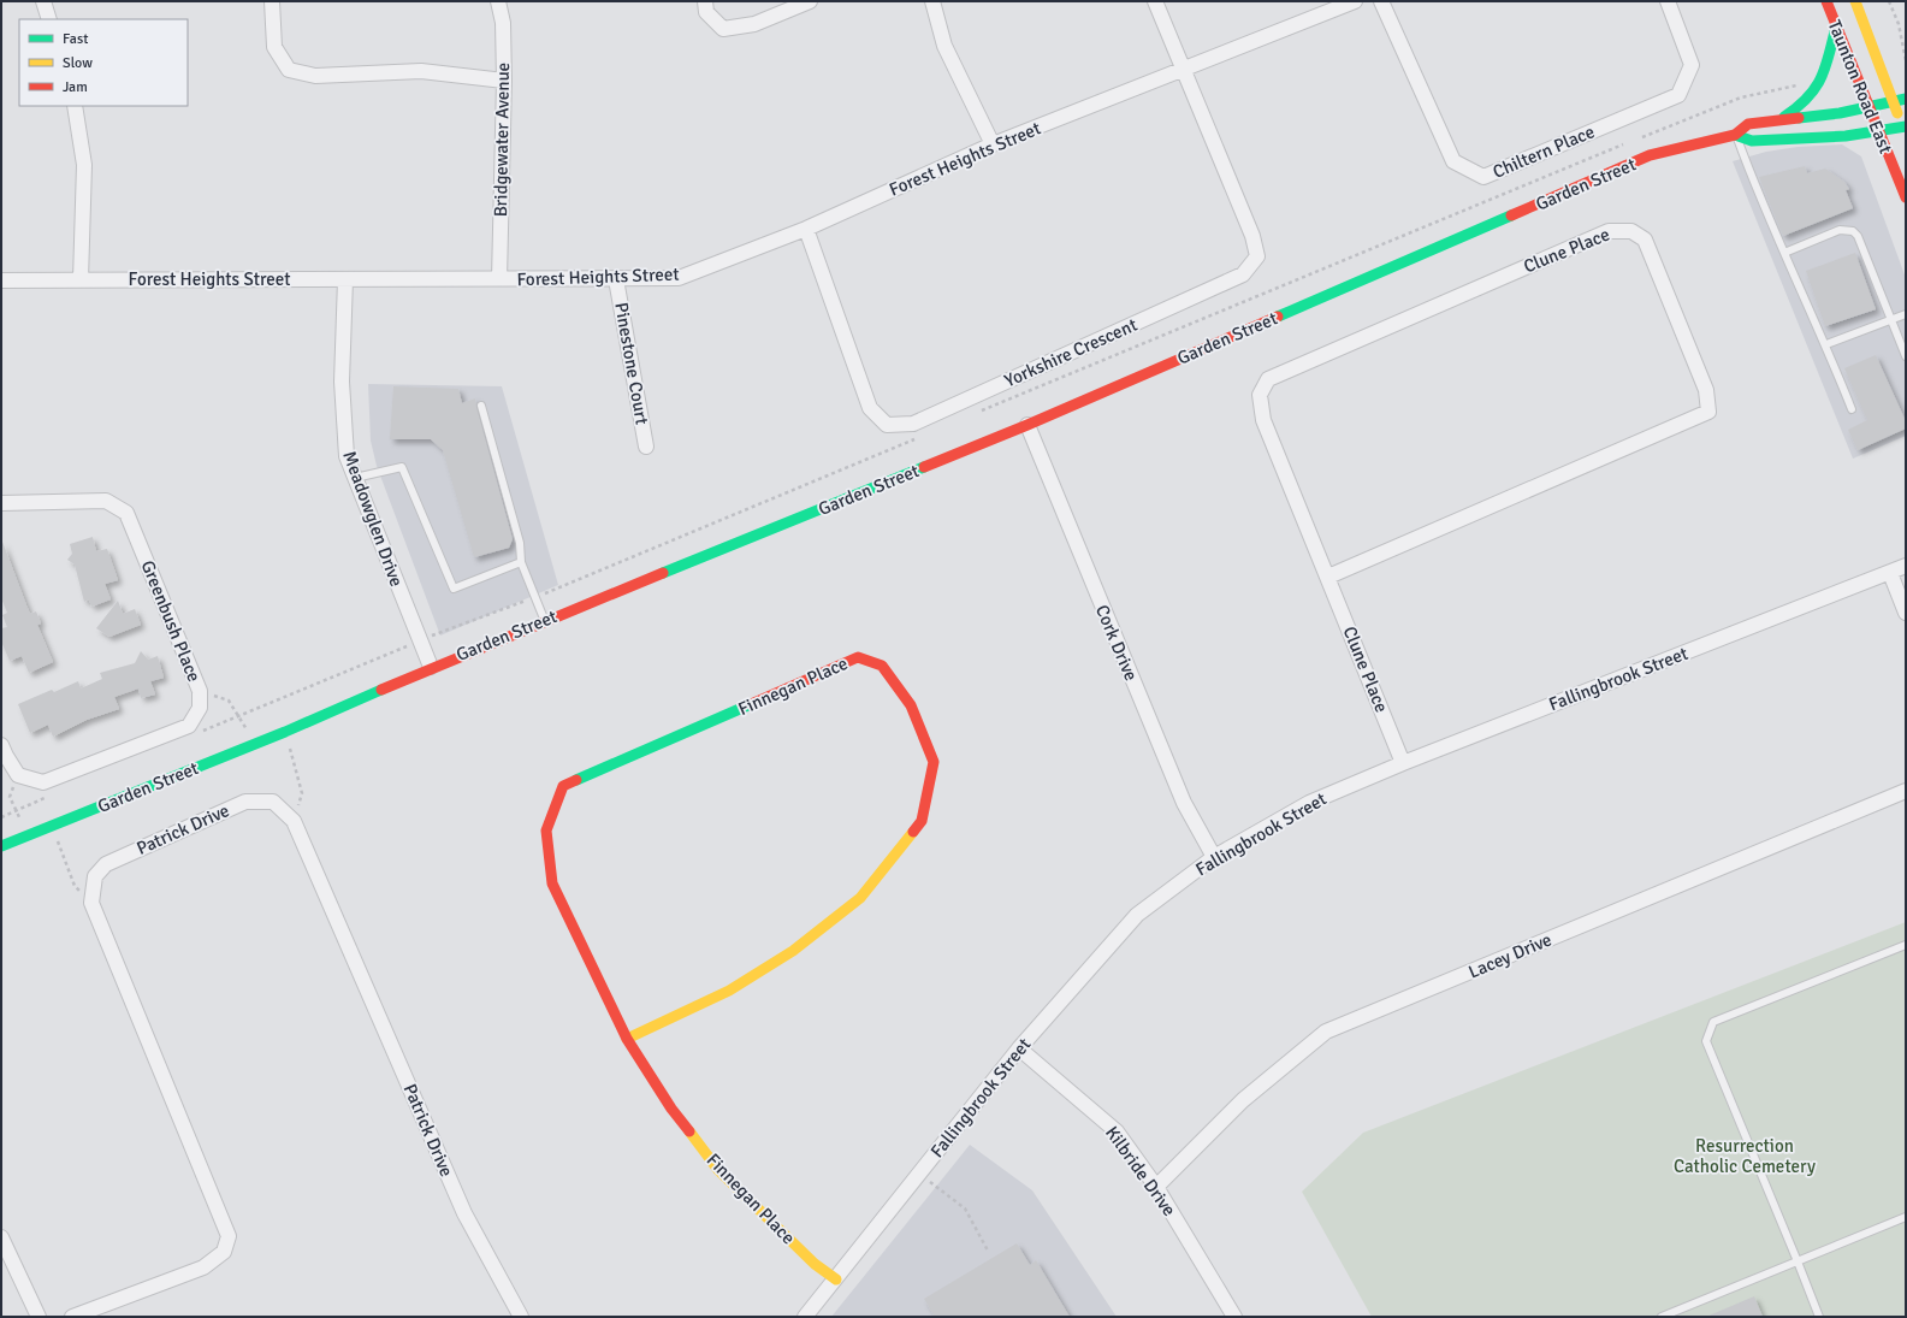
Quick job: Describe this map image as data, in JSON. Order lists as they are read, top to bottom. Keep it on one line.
{"streets":{"street":["Taunton Road East","Bridgewater Avenue","Chiltern Place","Forest Heights Street","Garden Street","Clune Place","Yorkshire Crescent","Pinestone Court","Meadowglen Drive","Greenbush Place","Cork Drive","Fallingbrook Street","Finnegan Place","Patrick Drive","Lacey Drive","Kilbride Drive"]},"crossings":[["Taunton Road East","Garden Street"],["Bridgewater Avenue","Forest Heights Street"],["Forest Heights Street","Yorkshire Crescent"],["Forest Heights Street","Pinestone Court"],["Forest Heights Street","Meadowglen Drive"],["Garden Street","Meadowglen Drive"],["Garden Street","Cork Drive"],["Clune Place","Fallingbrook Street"],["Cork Drive","Fallingbrook Street"],["Fallingbrook Street","Finnegan Place"],["Fallingbrook Street","Kilbride Drive"],["Lacey Drive","Kilbride Drive"]],"parks":["Resurrection Catholic Cemetery"],"legend":["Fast","Slow","Jam"]}
